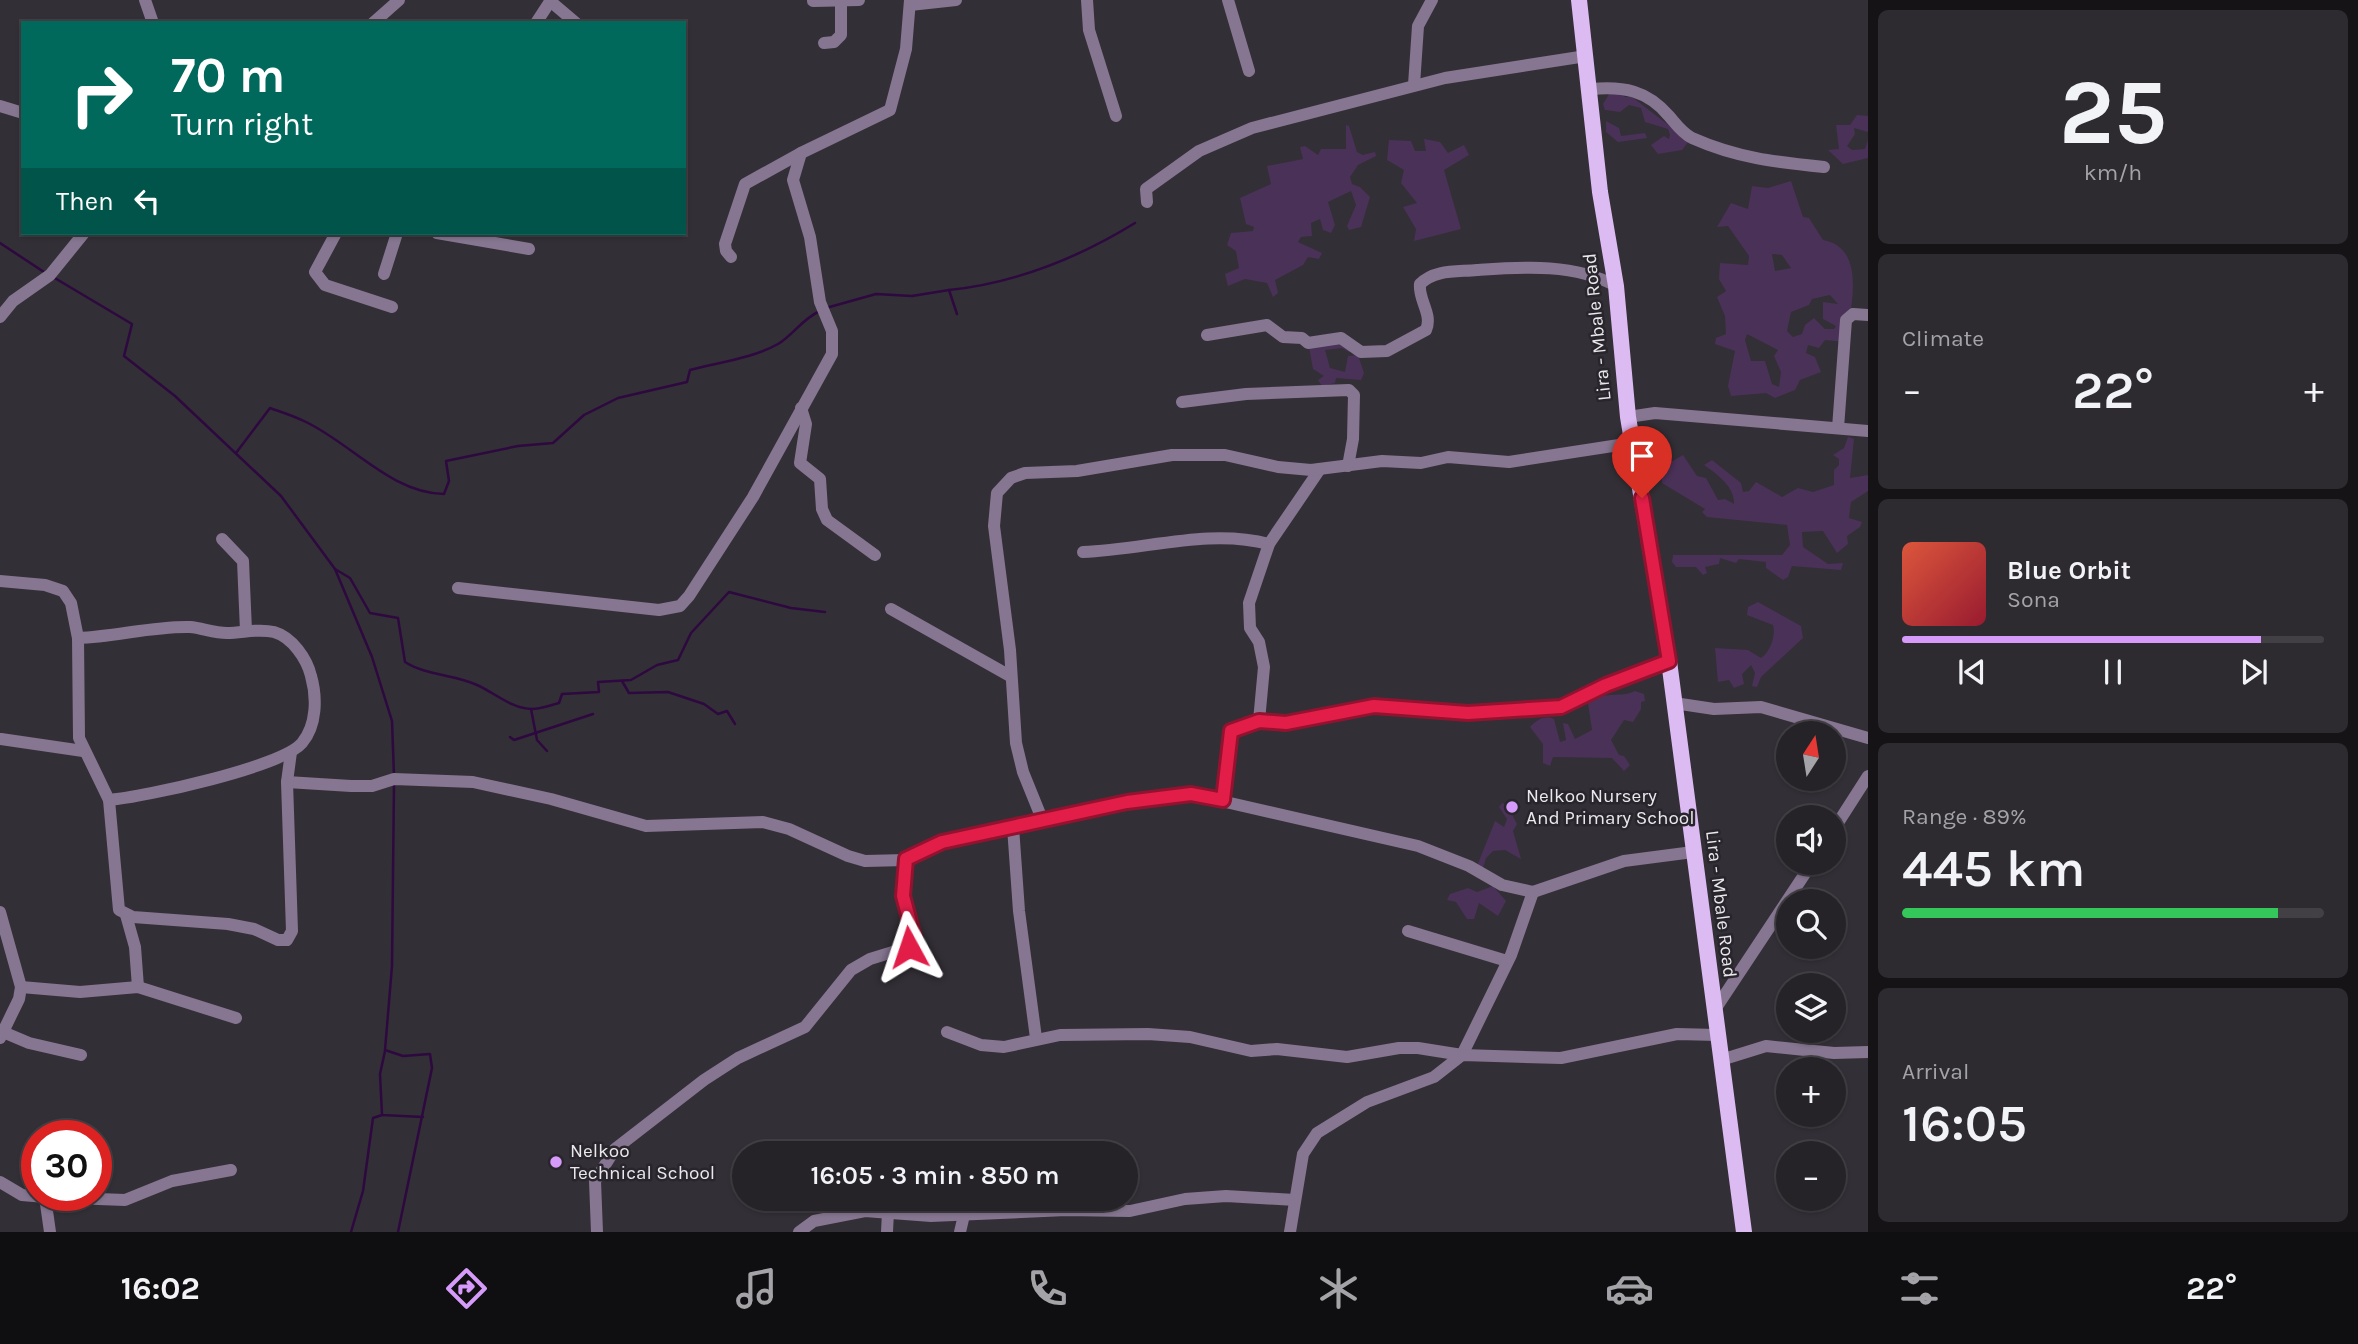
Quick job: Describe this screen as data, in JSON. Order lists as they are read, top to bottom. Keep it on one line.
{"streets":{"main road":["Lira - Mbale Road"]},"places":["Nelkoo Nursery And Primary School","Nelkoo Technical School"],"north":"top","page":{"tile":[["25","km/h"],"Climate",["Range · 89%","445 km"],["Arrival","16:05"]],"turn":["70 m","Turn right"],"then":"Then","heat":["−","22°","+"],"song":["Blue Orbit","Sona"],"map_buttons":["+","−"],"limit":"30","trip":"16:05 · 3 min · 850 m","tabs":["16:02","22°"]}}
